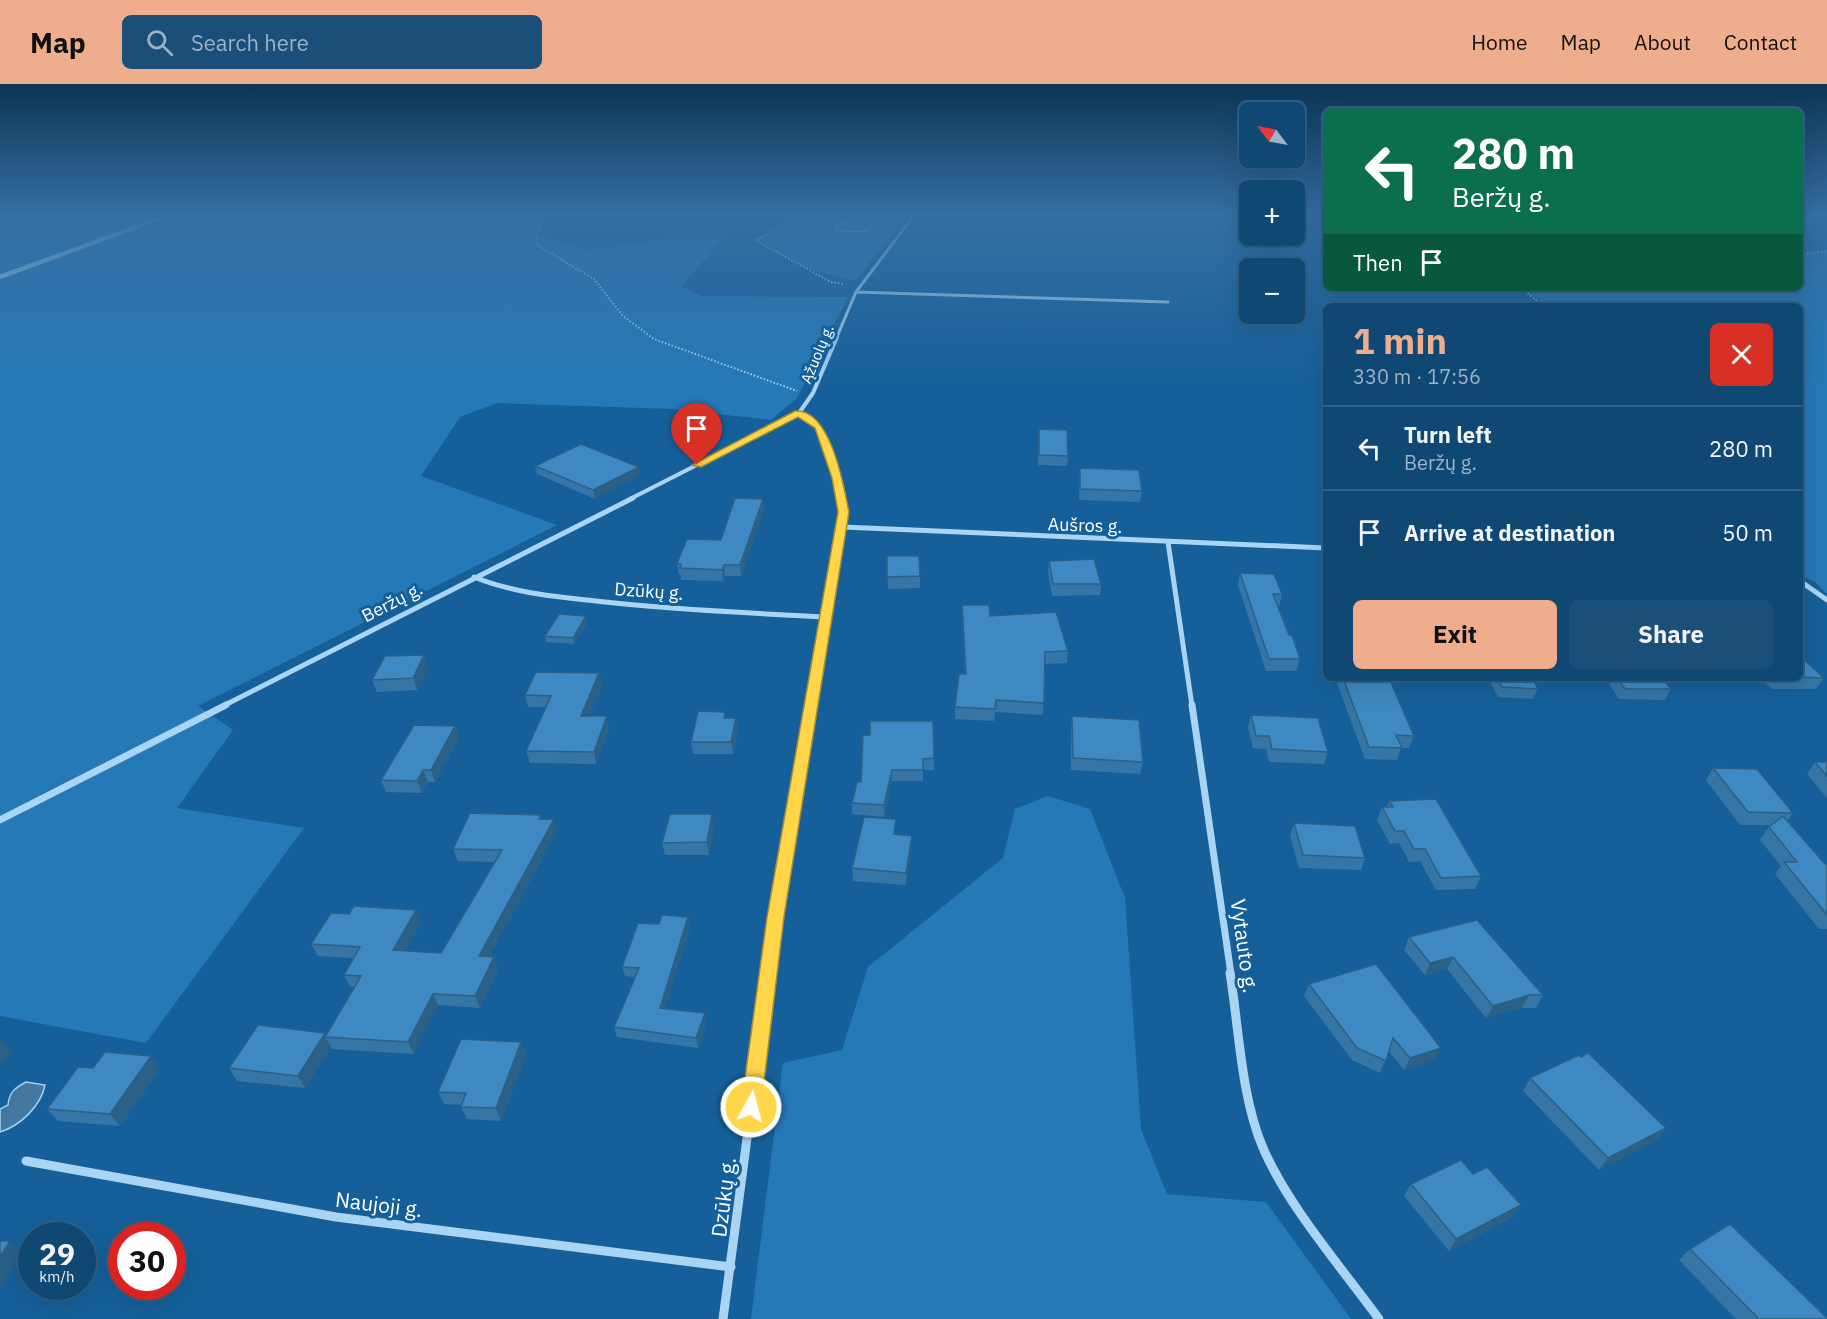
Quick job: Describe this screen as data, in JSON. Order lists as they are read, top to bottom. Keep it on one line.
{"streets":{"street":["Ąžuolų g.","Aušros g.","Dzūkų g.","Beržų g.","Vytauto g.","Naujoji g."]},"crossings":[["Ąžuolų g.","Dzūkų g."],["Ąžuolų g.","Beržų g."],["Aušros g.","Dzūkų g."],["Aušros g.","Vytauto g."],["Dzūkų g.","Beržų g."],["Dzūkų g.","Naujoji g."]],"north":"top left","page":{"header":"Map","search":"Search here","nav":["Home","Map","About","Contact"],"map_buttons":["+","−"],"turn":["280 m","Beržų g."],"then":"Then","heading":["1 min","330 m · 17:56"],"list":[{"name":"Turn left","note":"Beržų g.","value":"280 m"},{"name":"Arrive at destination","value":"50 m"}],"buttons":["Exit","Share"],"speed":"29 km/h","limit":"30"}}
